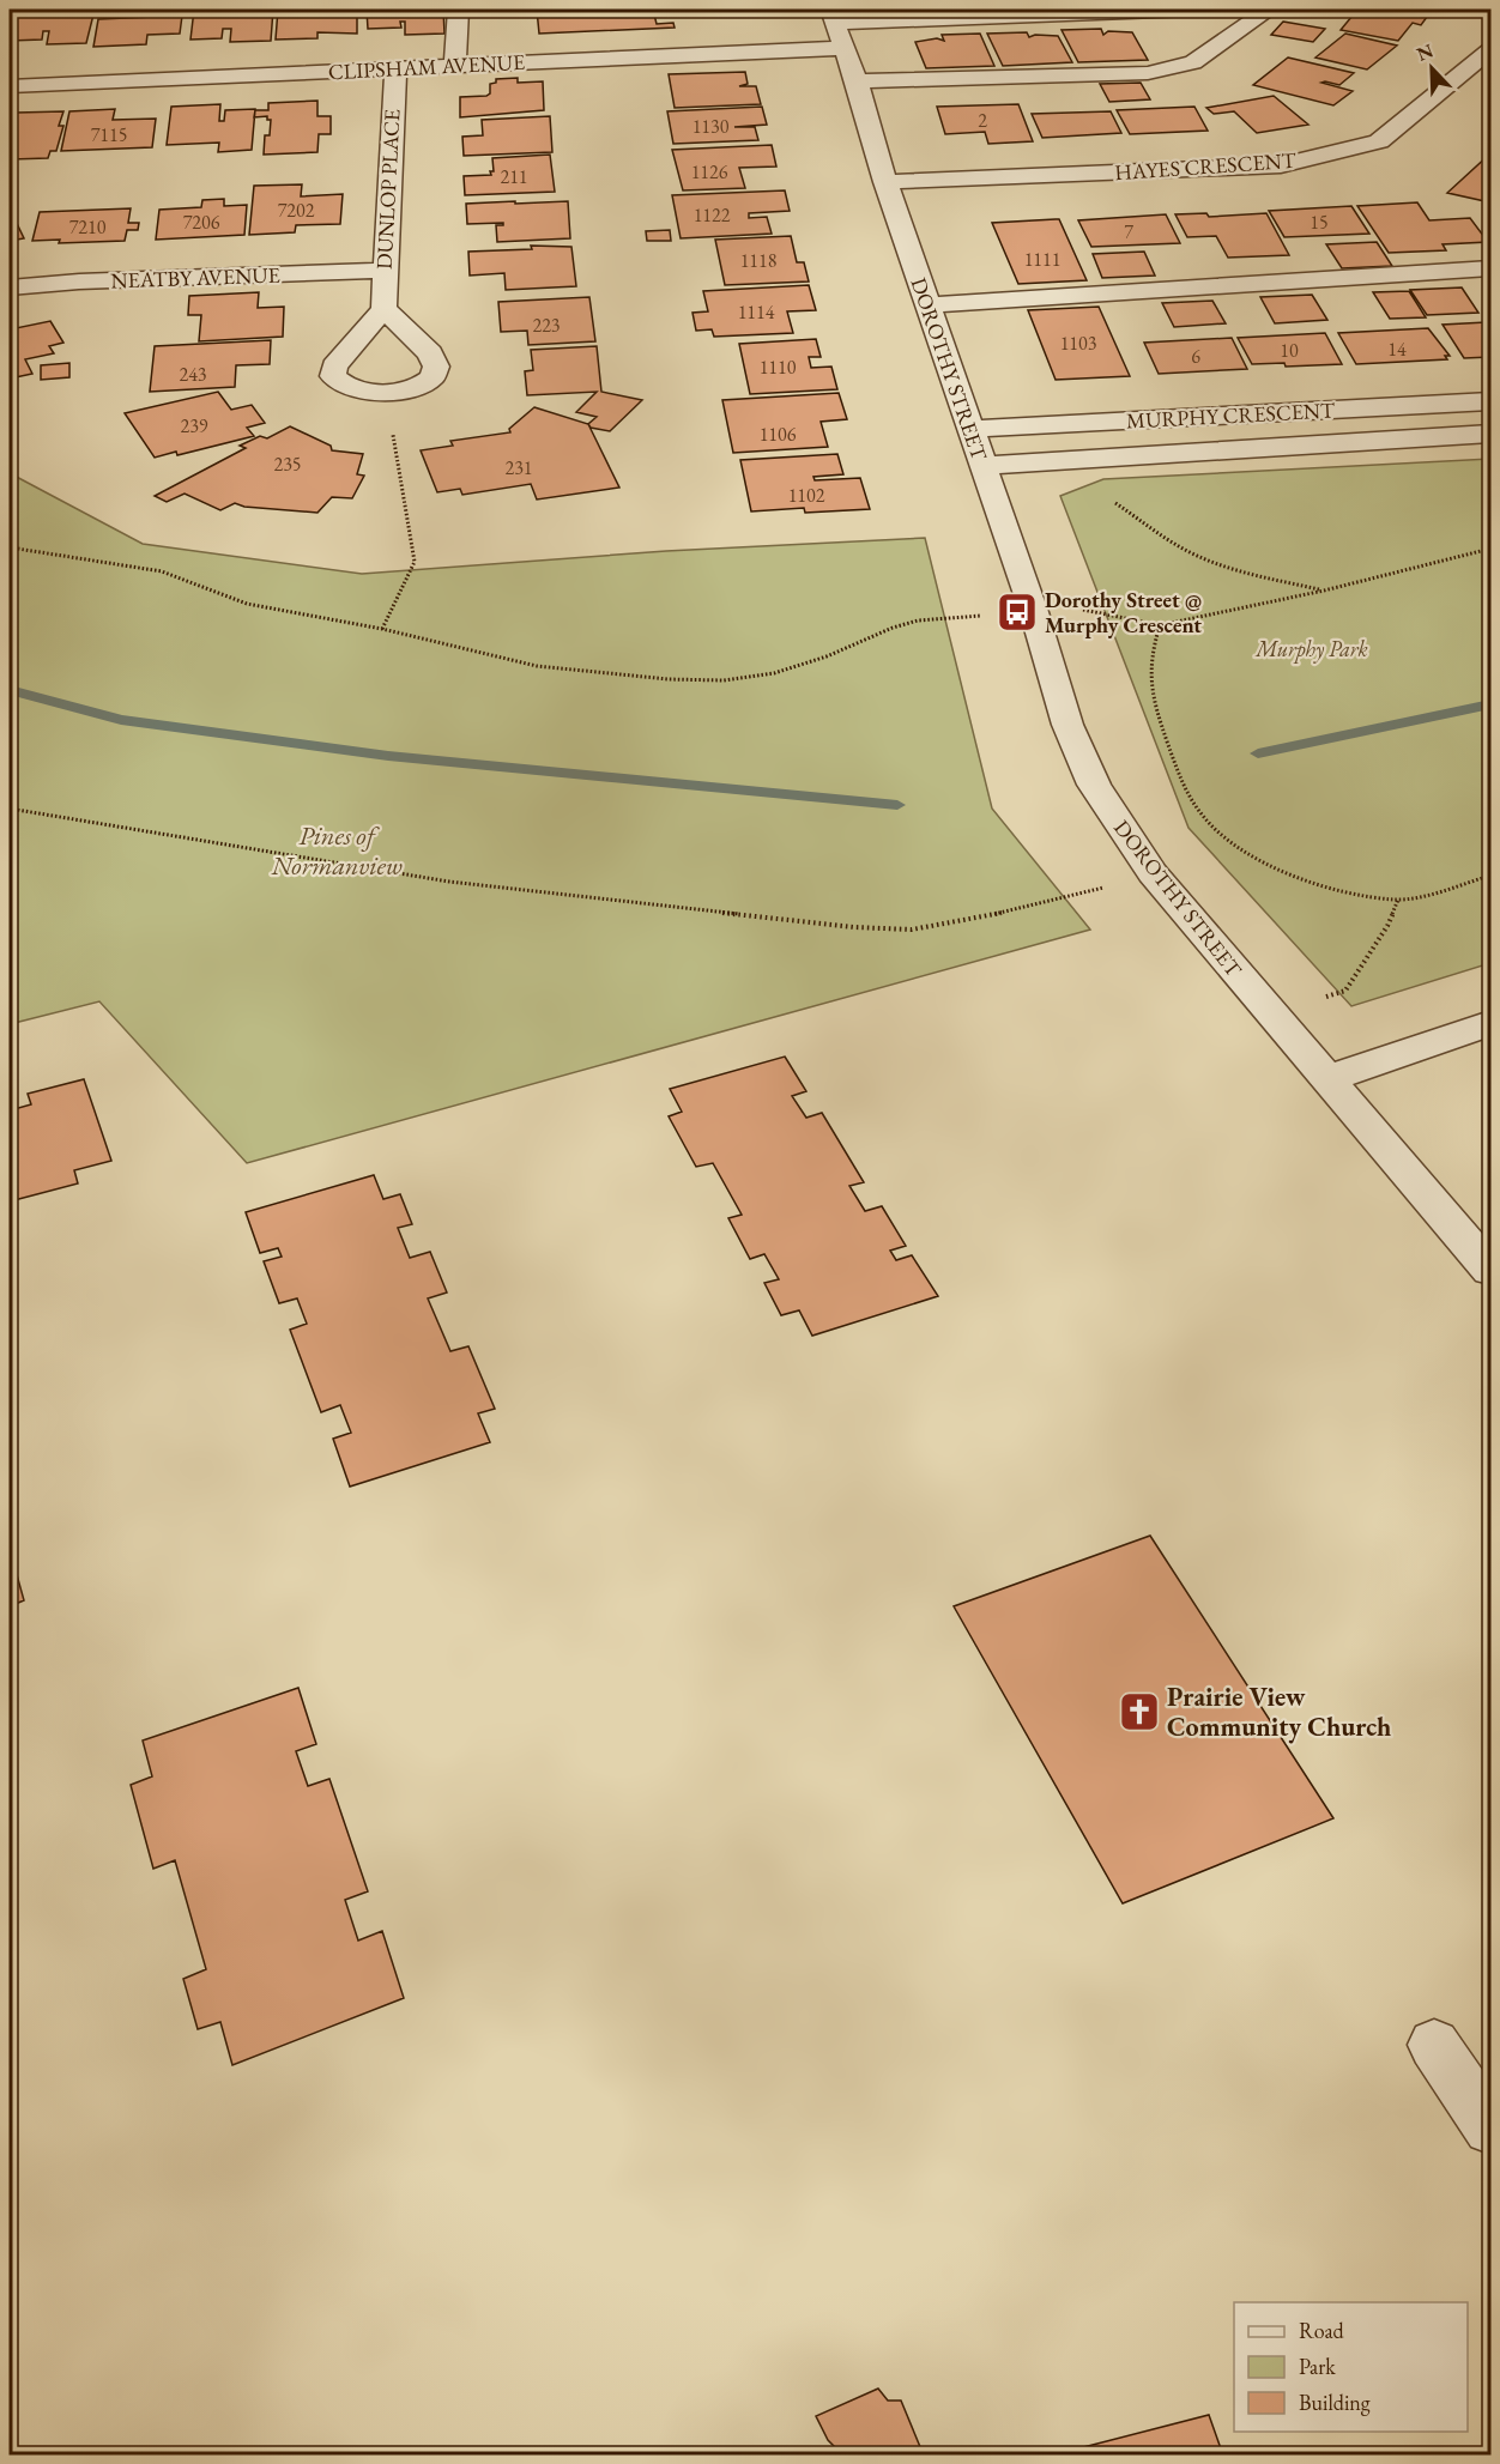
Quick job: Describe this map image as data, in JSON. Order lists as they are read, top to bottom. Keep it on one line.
{"streets":{"street":["CLIPSHAM AVENUE","HAYES CRESCENT","DUNLOP PLACE","NEATBY AVENUE","DOROTHY STREET","MURPHY CRESCENT"]},"crossings":[["CLIPSHAM AVENUE","DUNLOP PLACE"],["CLIPSHAM AVENUE","DOROTHY STREET"],["HAYES CRESCENT","DOROTHY STREET"],["DUNLOP PLACE","NEATBY AVENUE"],["DOROTHY STREET","MURPHY CRESCENT"]],"parks":["Murphy Park","Pines of Normanview"],"places":{"bus stop":["Dorothy Street @ Murphy Crescent"],"church":["Prairie View Community Church"]},"house_numbers":["2","1130","7115","1126","211","7202","1122","7206","15","7210","7","1111","1118","1114","223","1103","14","10","6","1110","243","239","1106","235","231","1102"],"legend":["Road","Park","Building"],"north":"top left"}
